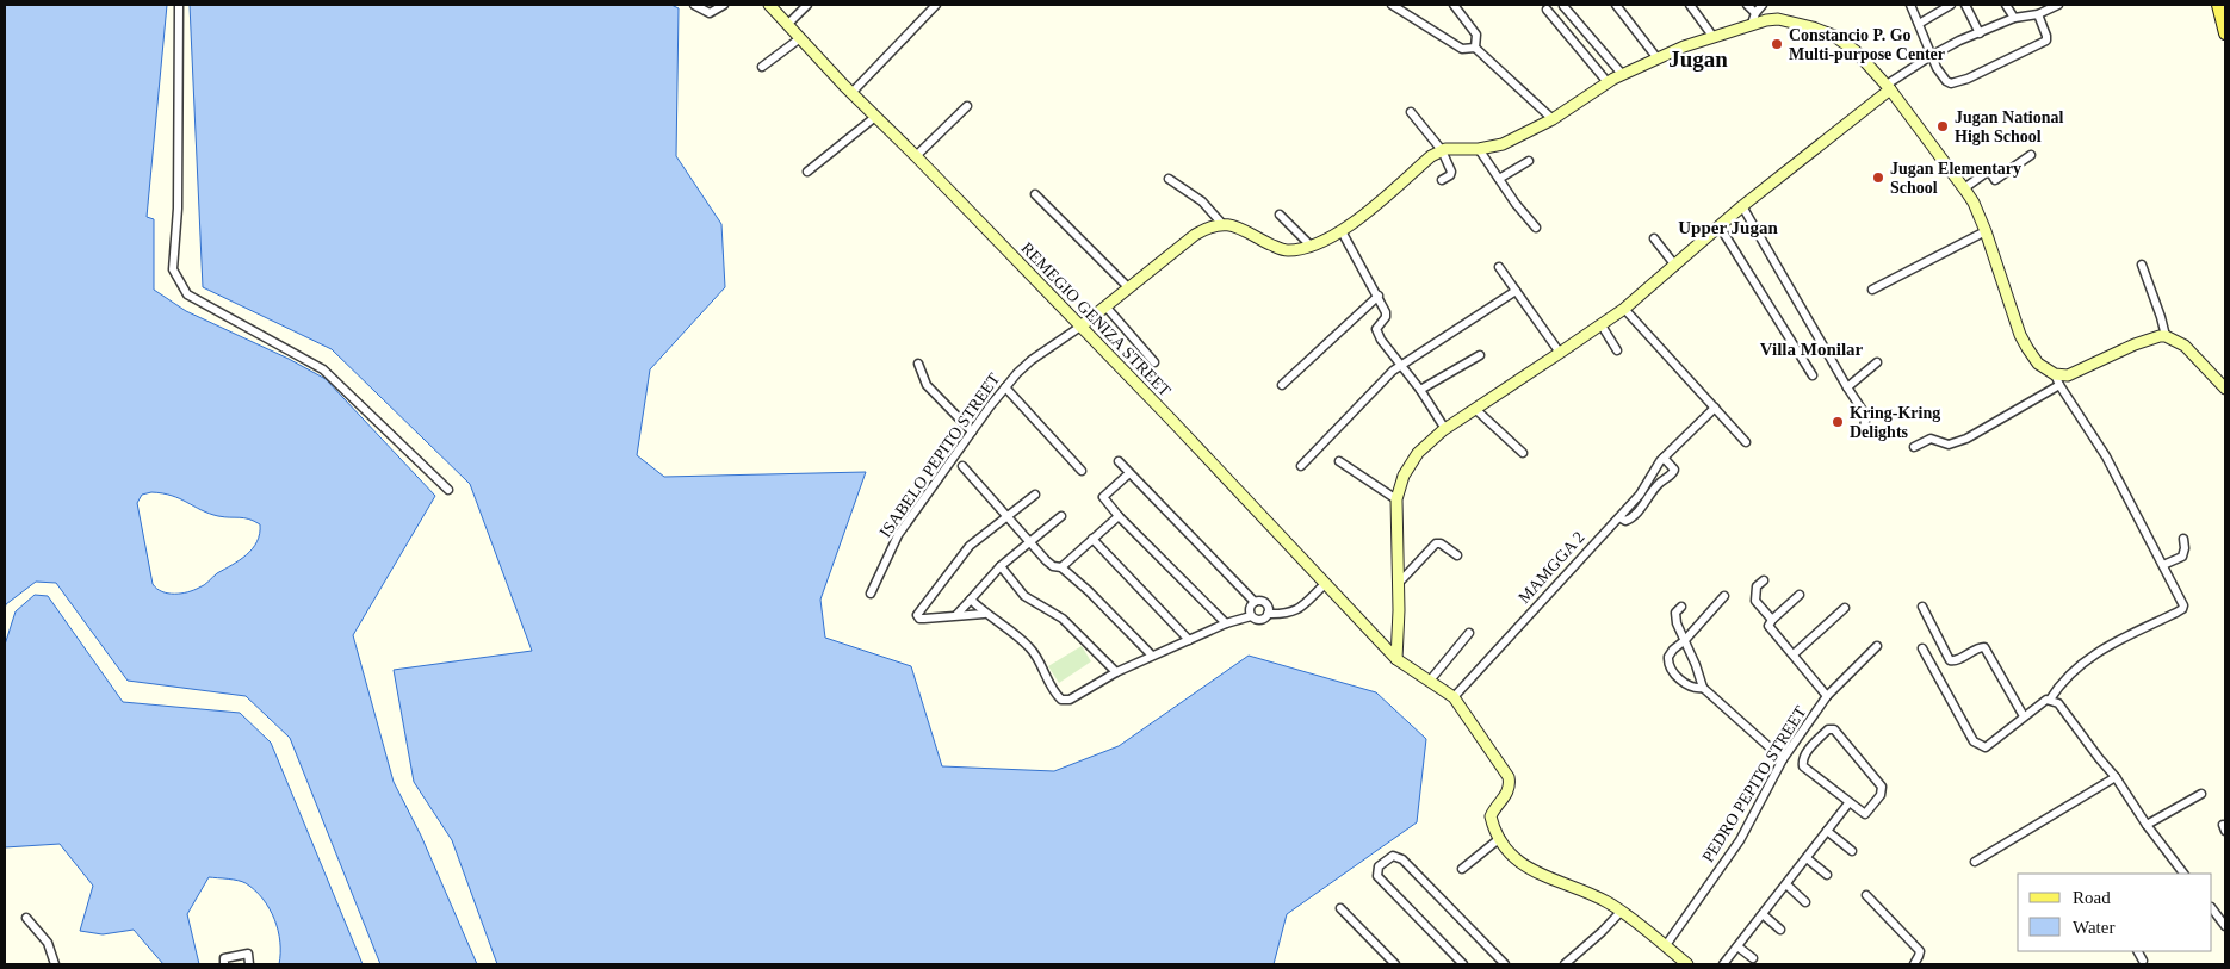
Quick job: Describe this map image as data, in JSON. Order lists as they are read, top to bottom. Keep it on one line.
{"streets":{"street":["REMEGIO GENIZA STREET","ISABELO PEPITO STREET","MAMGGA 2","PEDRO PEPITO STREET"]},"crossings":[["REMEGIO GENIZA STREET","ISABELO PEPITO STREET"]],"districts":["Jugan","Upper Jugan","Villa Monilar"],"places":["Constancio P. Go Multi-purpose Center","Jugan National High School","Jugan Elementary School","Kring-Kring Delights"],"legend":["Road","Water"]}
